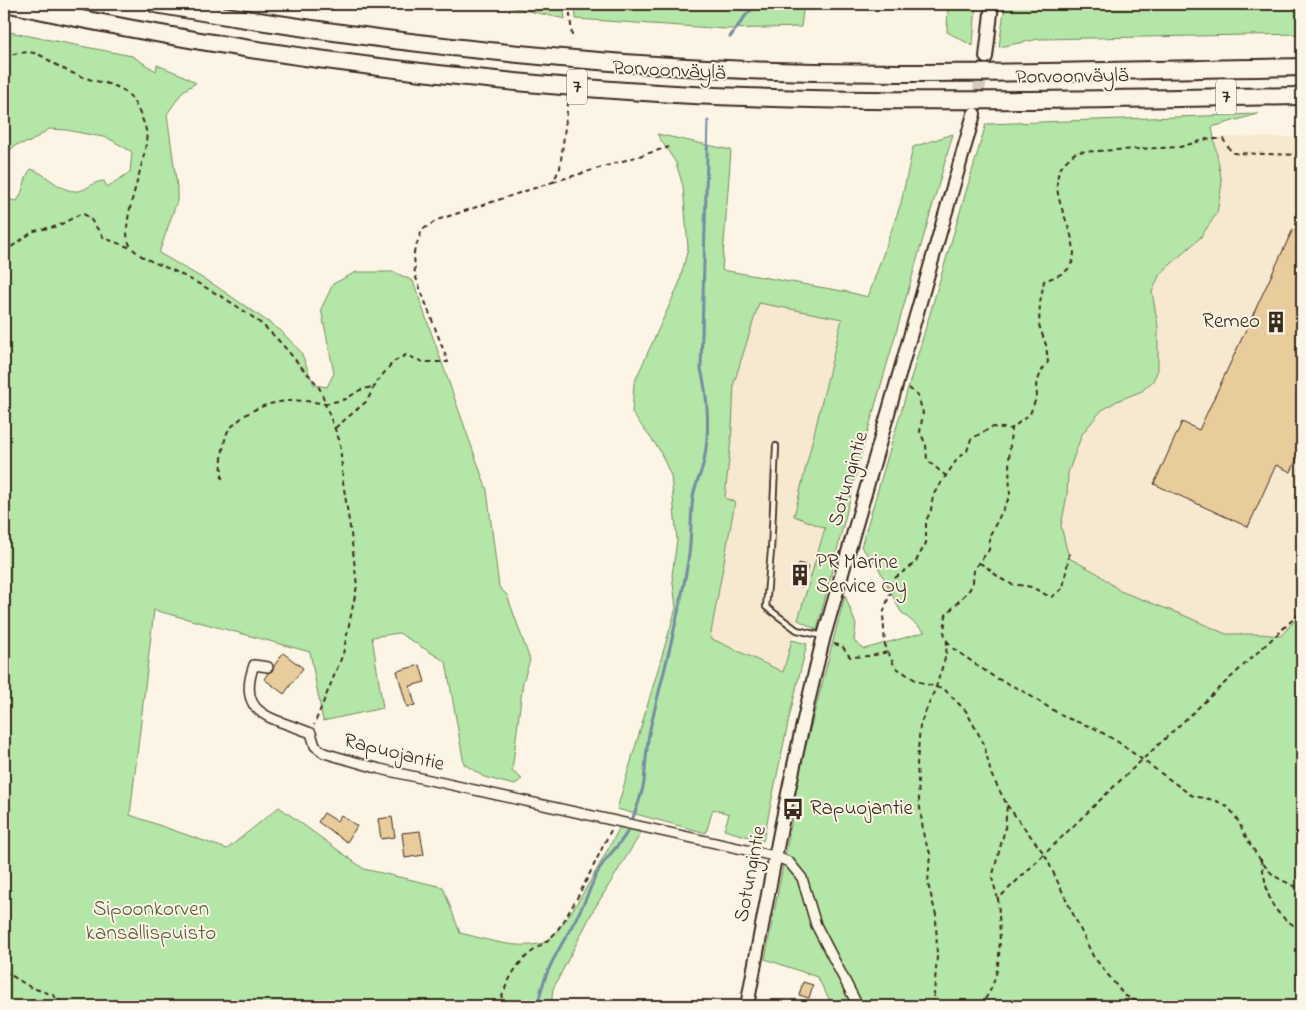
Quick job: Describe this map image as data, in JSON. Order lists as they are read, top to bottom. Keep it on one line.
{"streets":{"highway":["Porvoonväylä","7"],"street":["Sotungintie","Rapuojantie"]},"crossings":[["Sotungintie","Rapuojantie"]],"parks":["Sipoonkorven kansallispuisto"],"places":{"building":["Remeo","PR Marine Service Oy"],"bus stop":["Rapuojantie"]}}
